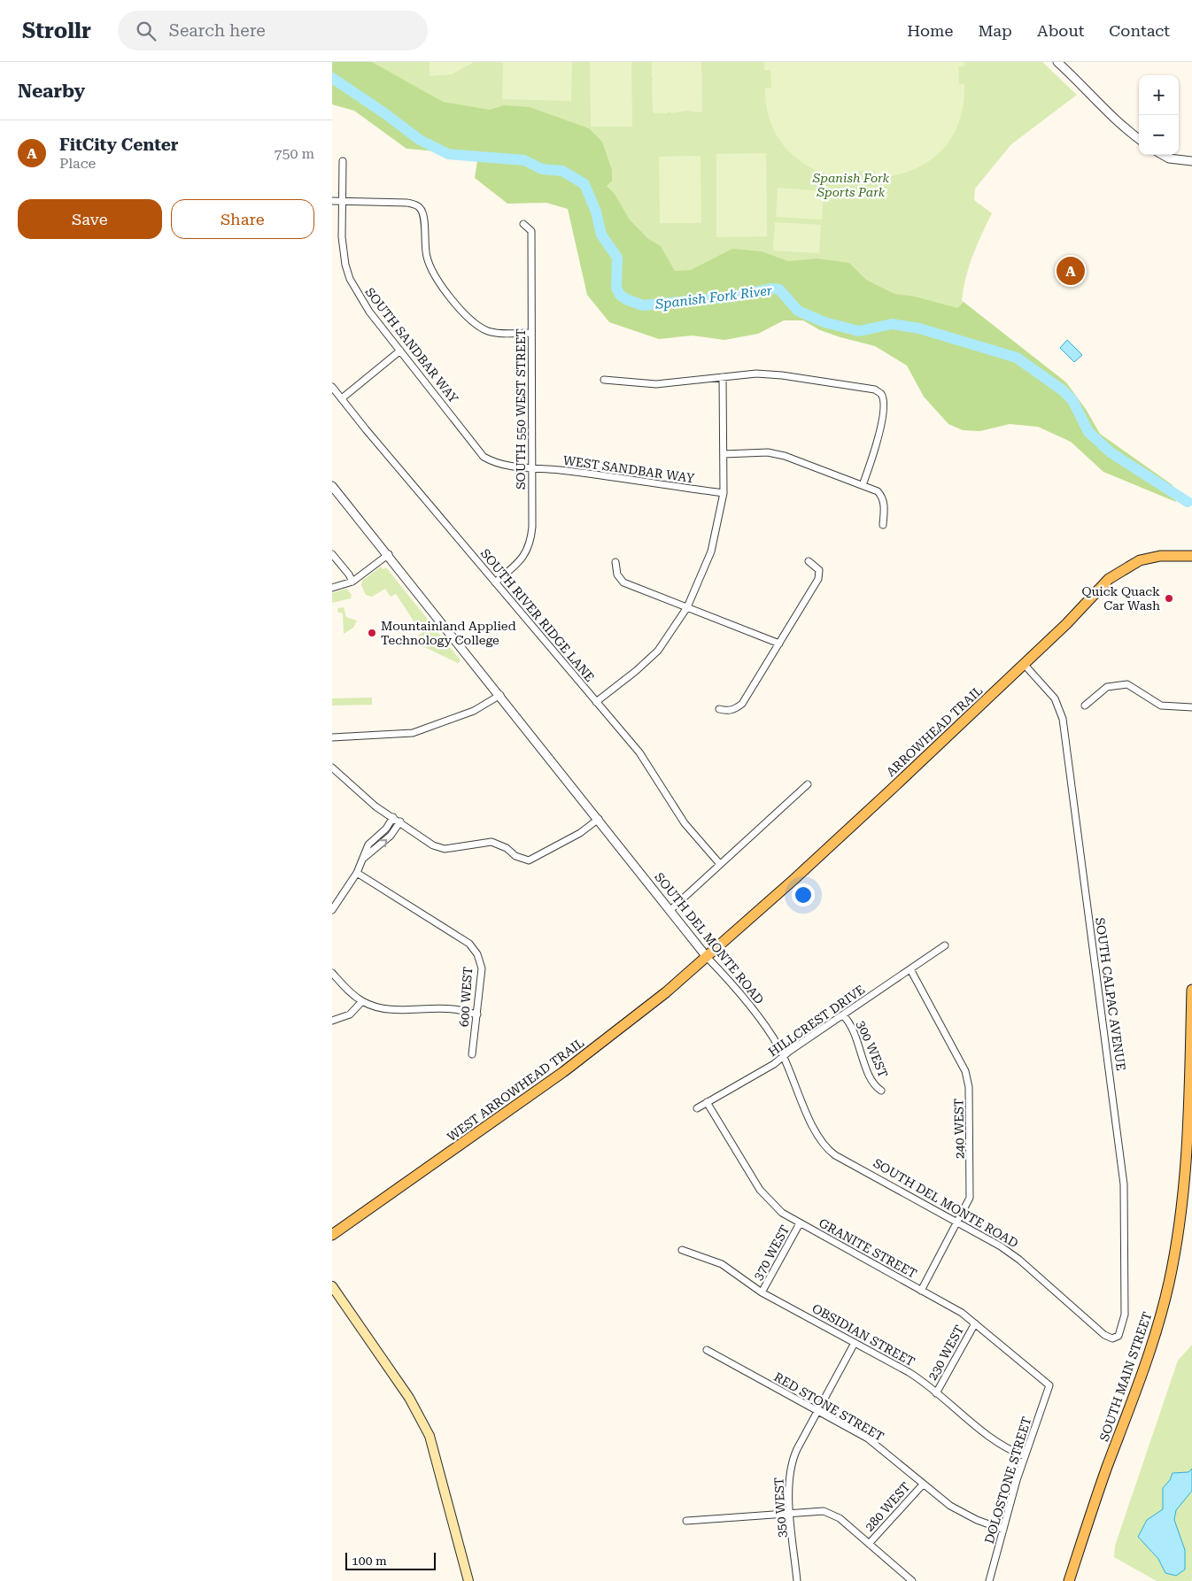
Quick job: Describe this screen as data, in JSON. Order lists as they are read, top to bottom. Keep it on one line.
{"streets":{"main road":["ARROWHEAD TRAIL","WEST ARROWHEAD TRAIL","SOUTH MAIN STREET"],"street":["SOUTH SANDBAR WAY","SOUTH 550 WEST STREET","WEST SANDBAR WAY","SOUTH RIVER RIDGE LANE","SOUTH DEL MONTE ROAD","SOUTH CALPAC AVENUE","600 WEST","HILLCREST DRIVE","300 WEST","240 WEST","GRANITE STREET","370 WEST","OBSIDIAN STREET","230 WEST","RED STONE STREET","DOLOSTONE STREET","280 WEST","350 WEST"]},"crossings":[["SOUTH SANDBAR WAY","SOUTH 550 WEST STREET"],["SOUTH SANDBAR WAY","WEST SANDBAR WAY"],["SOUTH 550 WEST STREET","WEST SANDBAR WAY"],["SOUTH 550 WEST STREET","SOUTH RIVER RIDGE LANE"],["ARROWHEAD TRAIL","SOUTH DEL MONTE ROAD"],["ARROWHEAD TRAIL","SOUTH CALPAC AVENUE"],["ARROWHEAD TRAIL","WEST ARROWHEAD TRAIL"],["SOUTH DEL MONTE ROAD","SOUTH CALPAC AVENUE"],["SOUTH DEL MONTE ROAD","HILLCREST DRIVE"],["SOUTH DEL MONTE ROAD","WEST ARROWHEAD TRAIL"],["SOUTH DEL MONTE ROAD","240 WEST"],["HILLCREST DRIVE","300 WEST"],["HILLCREST DRIVE","240 WEST"],["HILLCREST DRIVE","GRANITE STREET"],["240 WEST","GRANITE STREET"],["GRANITE STREET","370 WEST"],["GRANITE STREET","230 WEST"],["GRANITE STREET","DOLOSTONE STREET"],["370 WEST","OBSIDIAN STREET"],["OBSIDIAN STREET","230 WEST"],["OBSIDIAN STREET","DOLOSTONE STREET"],["OBSIDIAN STREET","350 WEST"],["RED STONE STREET","DOLOSTONE STREET"],["RED STONE STREET","280 WEST"],["RED STONE STREET","350 WEST"]],"water":["Spanish Fork River"],"parks":["Spanish Fork Sports Park"],"places":["Quick Quack Car Wash","Mountainland Applied Technology College"],"scale_bar":"100 m","page":{"header":"Strollr","search":"Search here","nav":["Home","Map","About","Contact"],"heading":"Nearby","map_buttons":["+","−"],"list":[{"mark":"A","name":"FitCity Center","note":"Place","value":"750 m"}],"buttons":["Save","Share"],"pins":"A","scale":"100 m"}}
